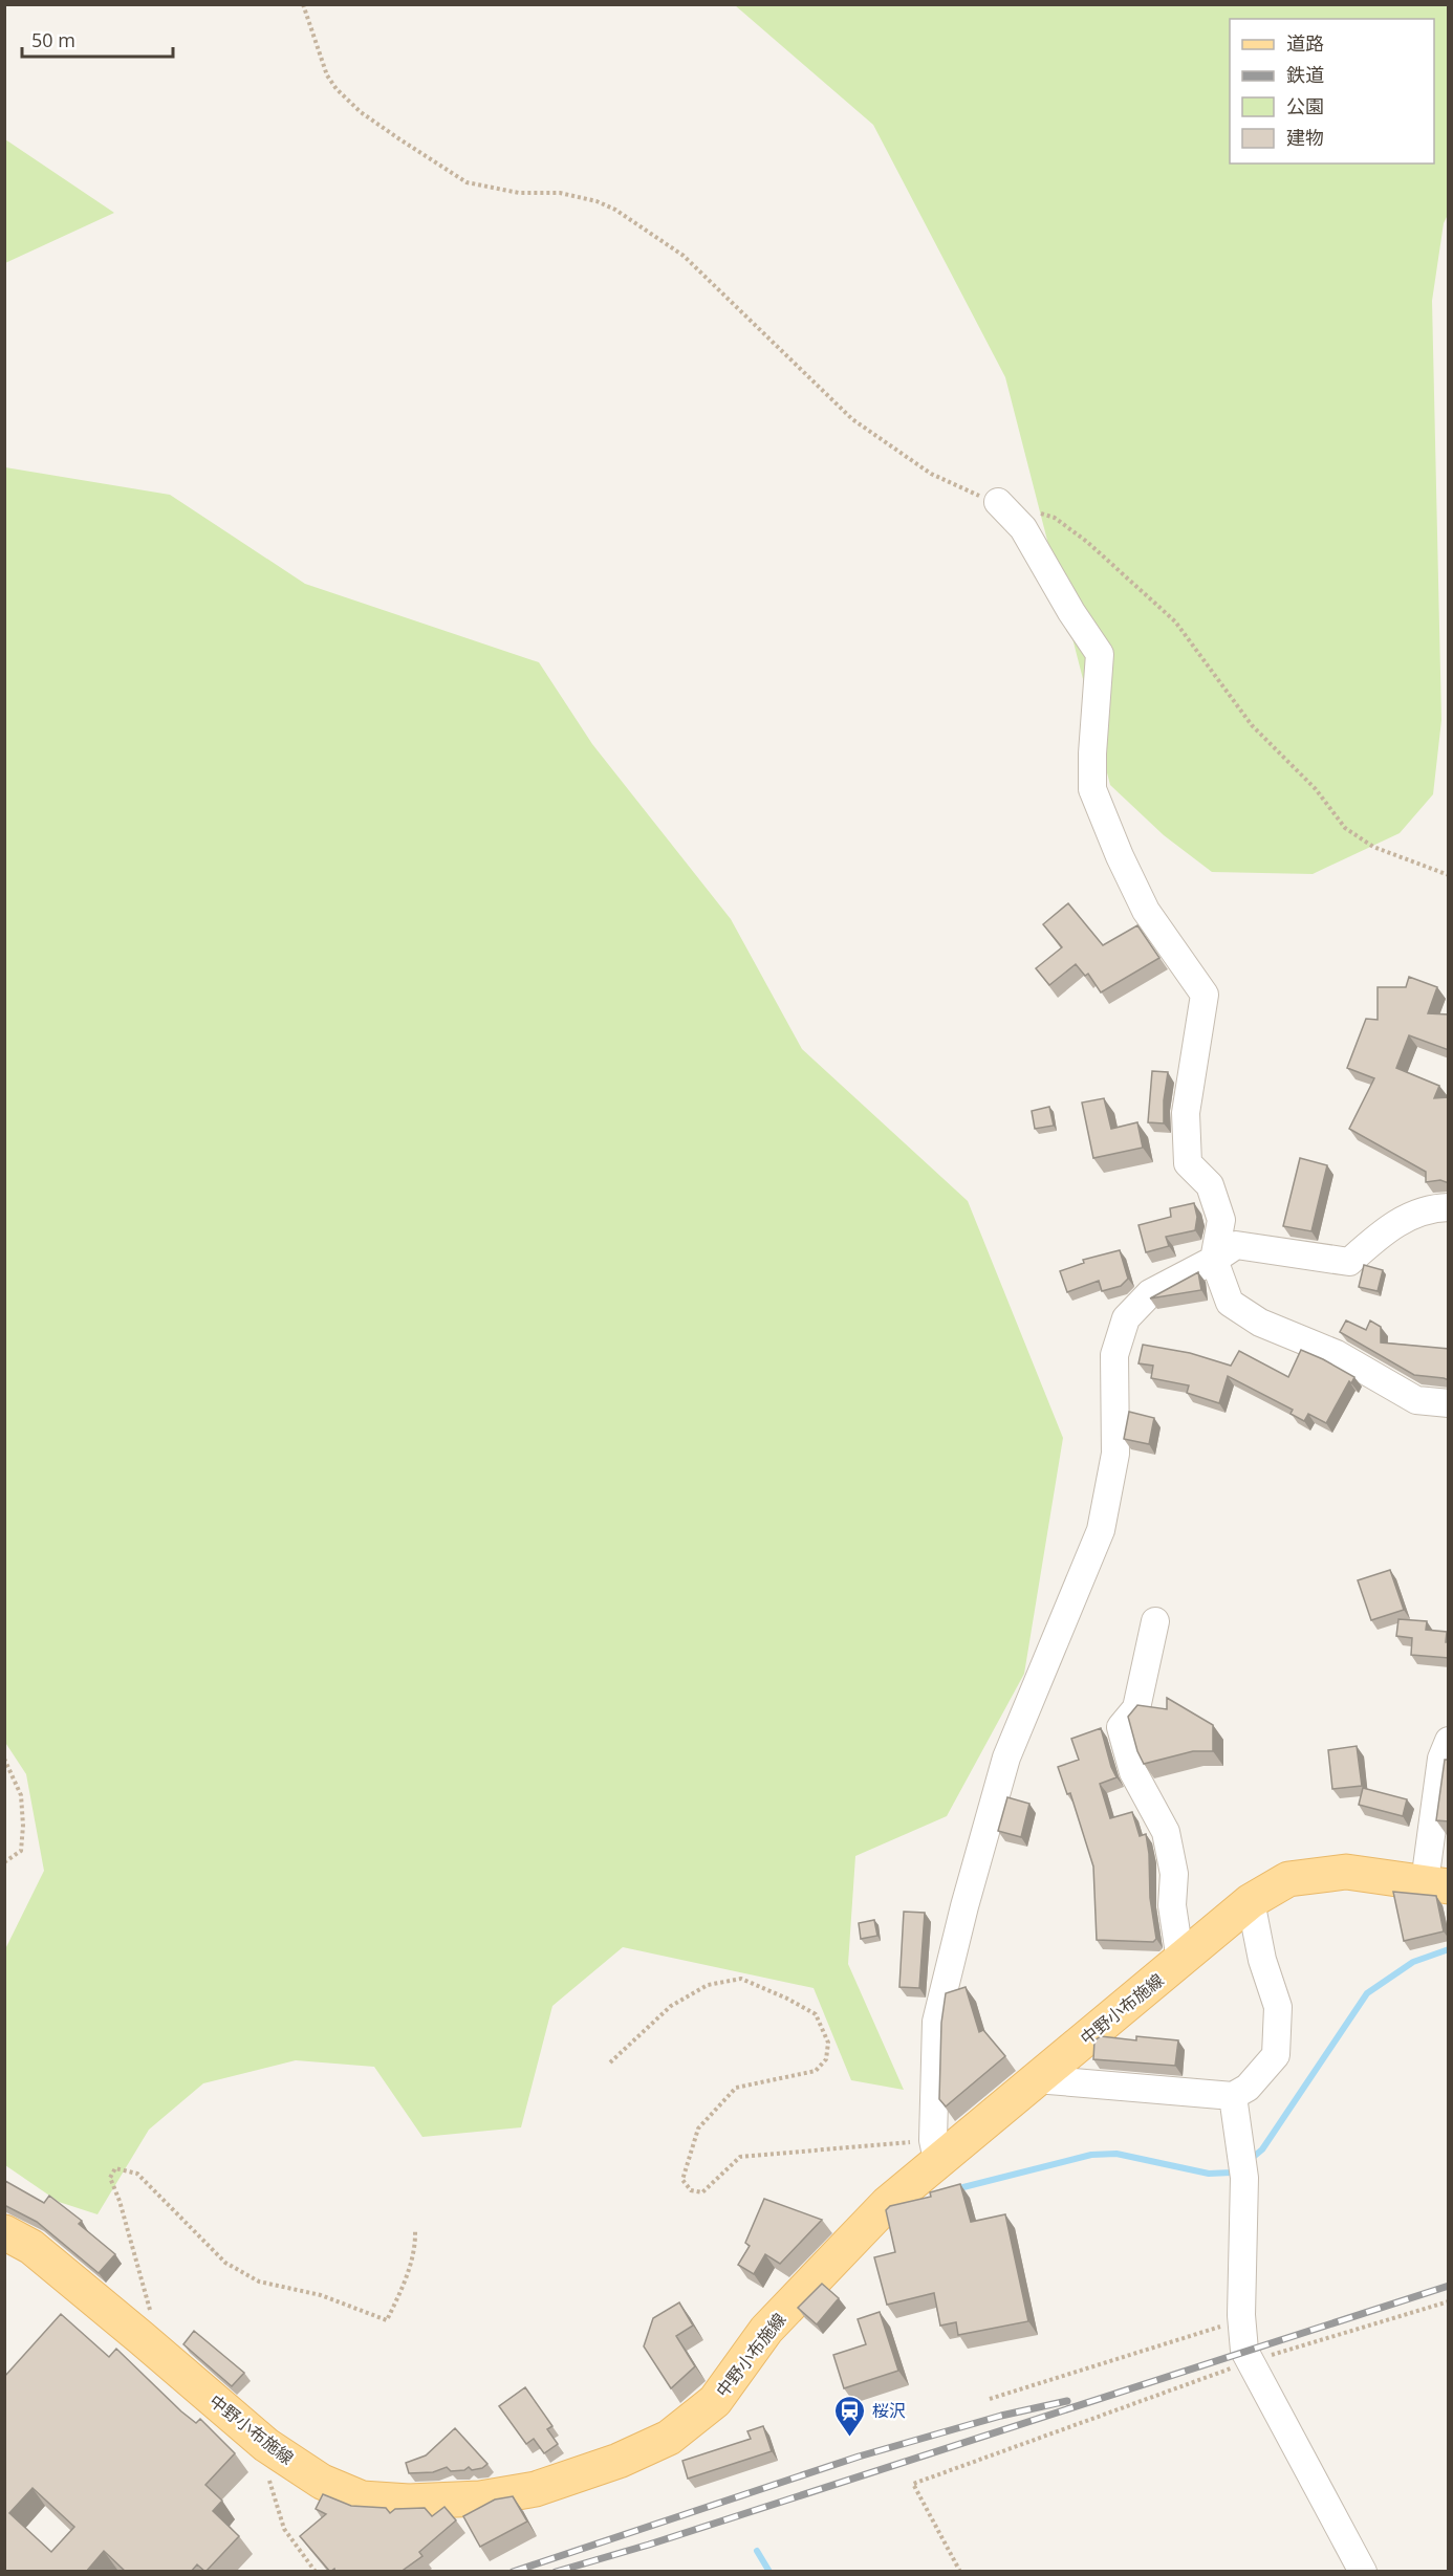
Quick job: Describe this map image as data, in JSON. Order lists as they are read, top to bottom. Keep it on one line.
{"streets":{"main road":["中野小布施線"]},"places":{"station":["桜沢"]},"legend":["道路","鉄道","公園","建物"],"scale_bar":"50 m"}
